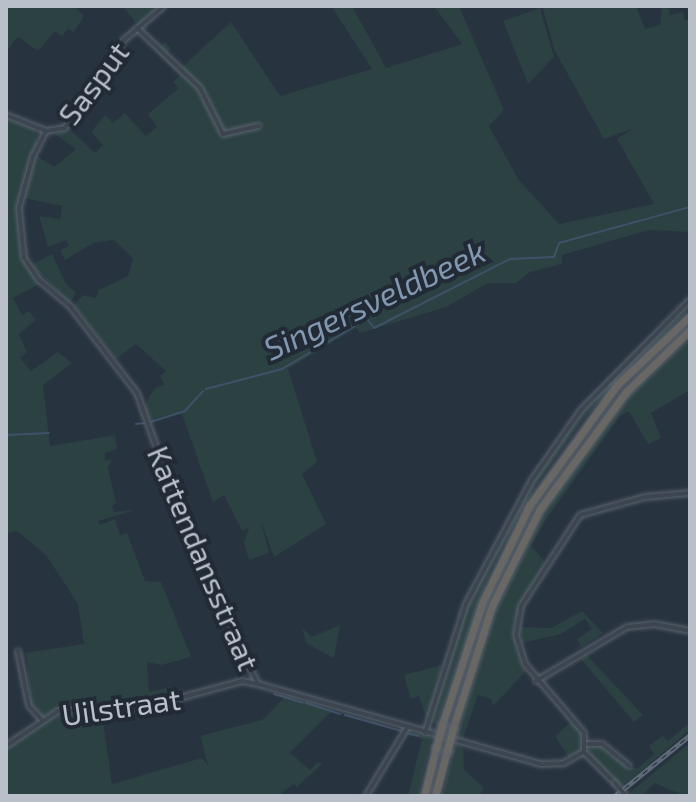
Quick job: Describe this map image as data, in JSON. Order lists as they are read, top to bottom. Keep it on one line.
{"streets":{"street":["Sasput","Kattendansstraat","Uilstraat"]},"crossings":[["Sasput","Kattendansstraat"]],"water":["Singersveldbeek"]}
